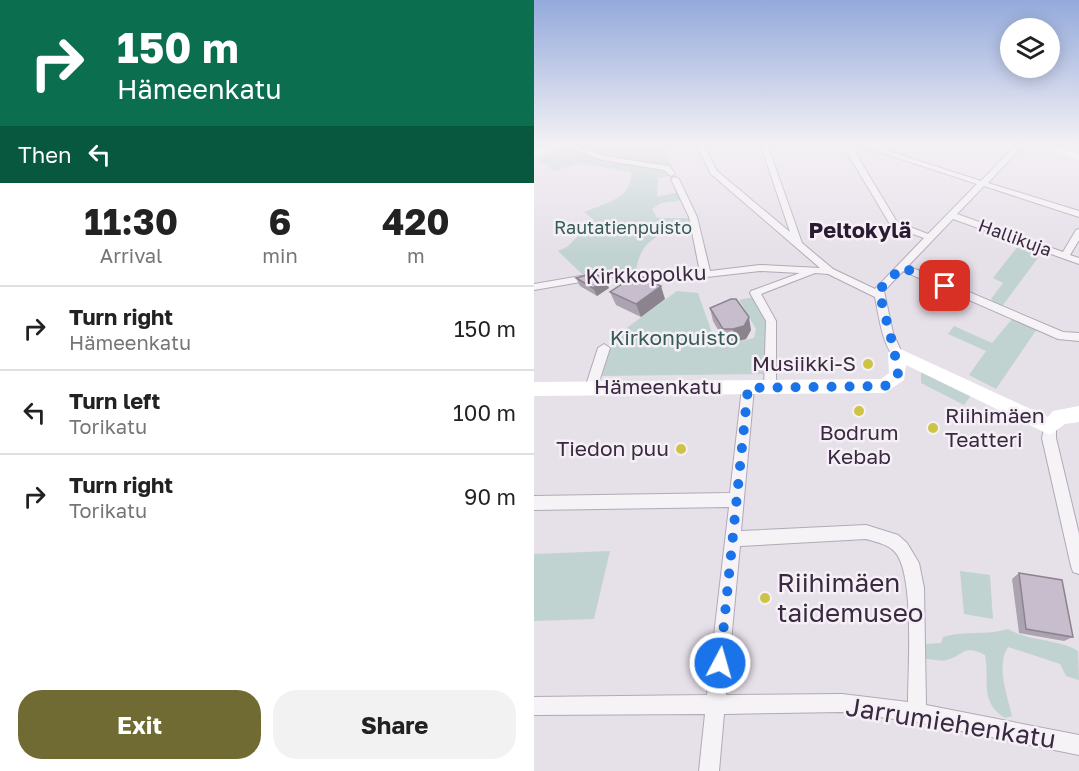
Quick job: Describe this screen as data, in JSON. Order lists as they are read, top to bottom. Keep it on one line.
{"streets":{"street":["Hallikuja","Kirkkopolku","Hämeenkatu","Jarrumiehenkatu"]},"districts":["Peltokylä"],"parks":["Rautatienpuisto","Kirkonpuisto"],"places":["Musiikki-S","Bodrum Kebab","Riihimäen Teatteri","Tiedon puu","Riihimäen taidemuseo"],"page":{"turn":["150 m","Hämeenkatu"],"then":"Then","eta":["11:30","Arrival","6","min","420","m"],"list":[{"name":"Turn right","note":"Hämeenkatu","value":"150 m"},{"name":"Turn left","note":"Torikatu","value":"100 m"},{"name":"Turn right","note":"Torikatu","value":"90 m"}],"buttons":["Exit","Share"]}}
